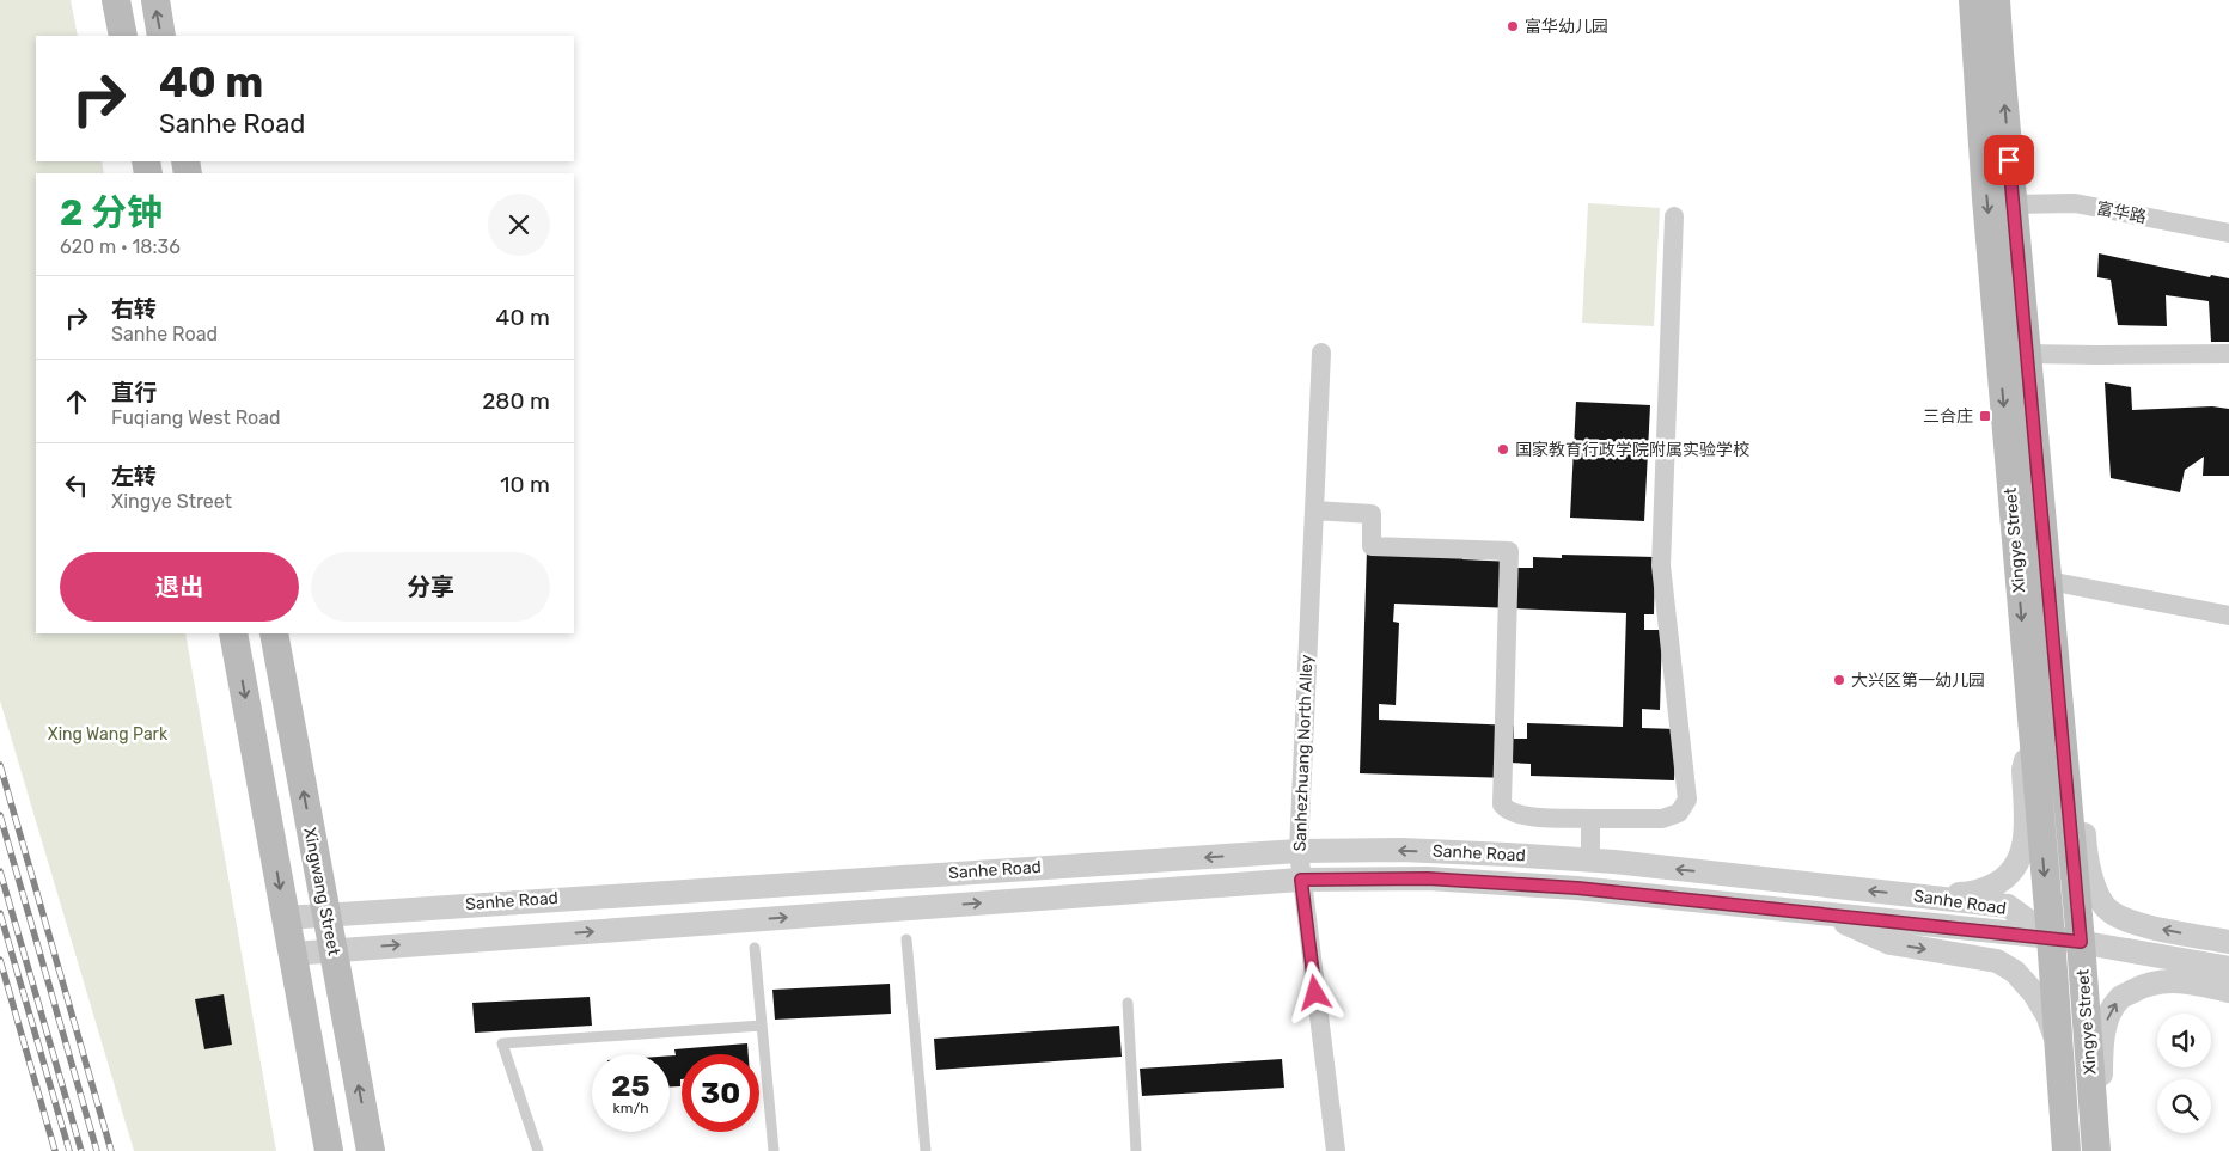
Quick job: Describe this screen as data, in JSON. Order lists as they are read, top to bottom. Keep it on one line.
{"streets":{"main road":["Xingye Street","Xingwang Street"],"street":["富华路","Sanhezhuang North Alley","Sanhe Road"]},"crossings":[["富华路","Xingye Street"],["Xingye Street","Sanhe Road"],["Sanhezhuang North Alley","Sanhe Road"],["Sanhe Road","Xingwang Street"]],"parks":["Xing Wang Park"],"places":{"other":["富华幼儿园","国家教育行政学院附属实验学校","大兴区第一幼儿园"],"transit":["三合庄"]},"page":{"turn":["40 m","Sanhe Road"],"heading":["2 分钟","620 m · 18:36"],"list":[{"name":"右转","note":"Sanhe Road","value":"40 m"},{"name":"直行","note":"Fuqiang West Road","value":"280 m"},{"name":"左转","note":"Xingye Street","value":"10 m"}],"buttons":["退出","分享"],"speed":"25 km/h","limit":"30"}}
